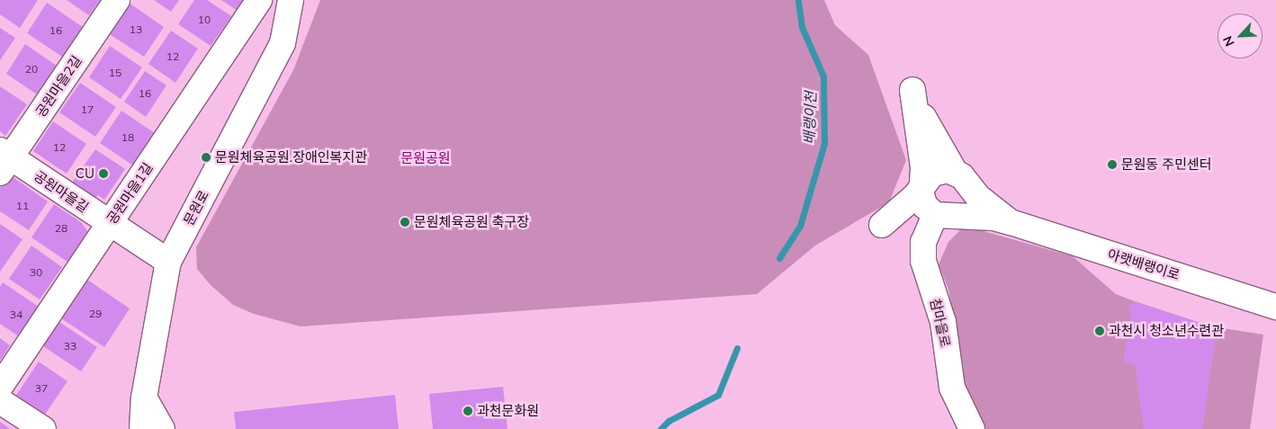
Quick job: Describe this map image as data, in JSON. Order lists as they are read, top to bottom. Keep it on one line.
{"streets":{"main road":["공원마을2길","공원마을길","공원마을1길","문원로","아랫배랭이로","참마을로"]},"crossings":[["공원마을2길","공원마을길"],["공원마을길","공원마을1길"],["공원마을길","문원로"]],"water":["배랭이천"],"parks":["문원공원"],"places":["문원체육공원.장애인복지관","문원동 주민센터","CU","문원체육공원 축구장","과천시 청소년수련관","과천문화원"],"house_numbers":["10","13","16","12","20","15","16","17","18","12","11","28","30","29","34","33","37"],"north":"bottom left"}
